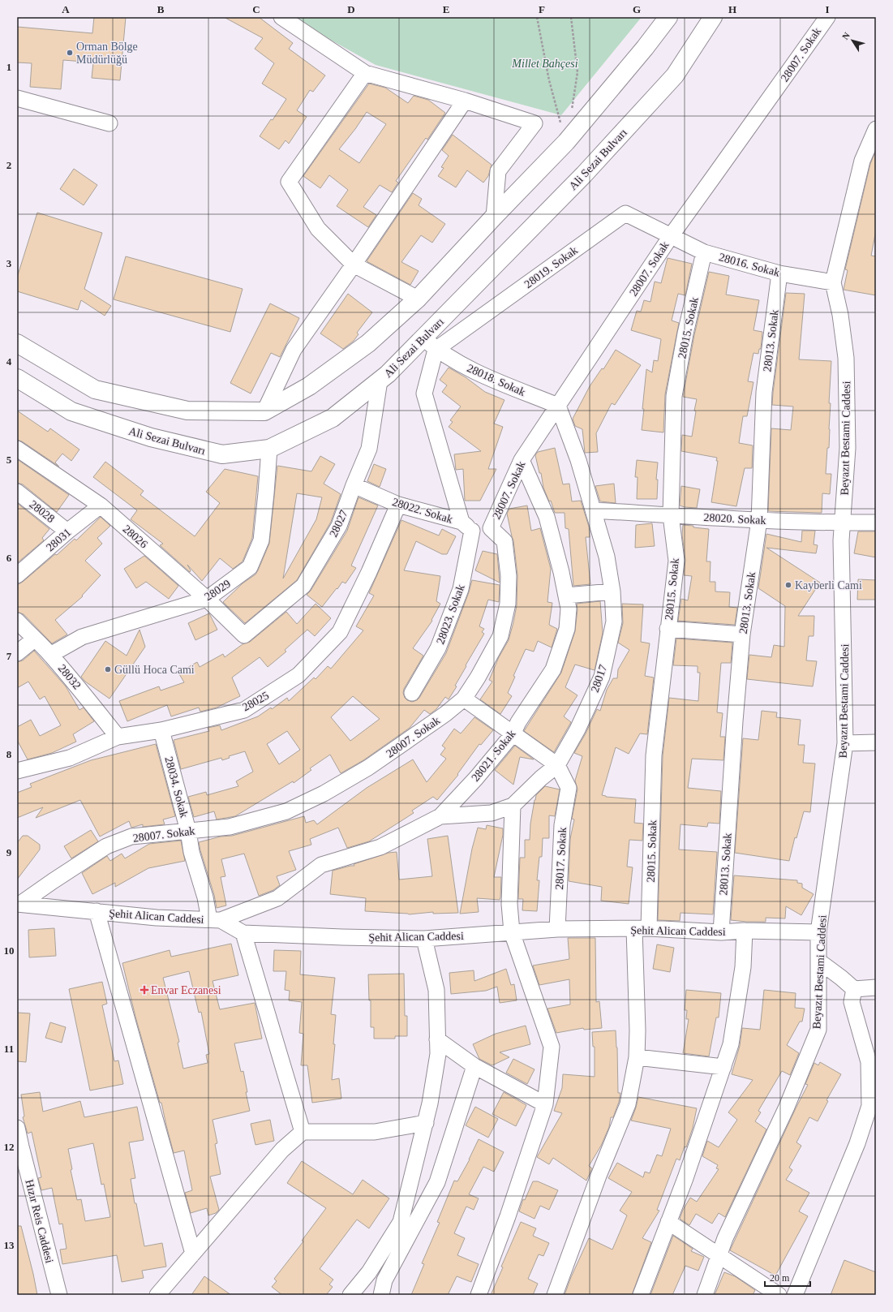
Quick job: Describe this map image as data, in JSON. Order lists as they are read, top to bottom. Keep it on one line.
{"streets":{"main road":["Ali Sezai Bulvarı"],"street":["28007. Sokak","28016. Sokak","28019. Sokak","28015. Sokak","28013. Sokak","28018. Sokak","Beyazıt Bestami Caddesi","28022. Sokak","28028","28020. Sokak","28027","28026","28031","28029","28023. Sokak","28032","28017","28025","28021. Sokak","28034. Sokak","28017. Sokak","Şehit Alican Caddesi","Hızır Reis Caddesi"]},"crossings":[["28007. Sokak","28016. Sokak"],["28007. Sokak","28019. Sokak"],["28007. Sokak","28018. Sokak"],["28007. Sokak","28022. Sokak"],["28007. Sokak","28017"],["28007. Sokak","28021. Sokak"],["28007. Sokak","28034. Sokak"],["28007. Sokak","Şehit Alican Caddesi"],["Ali Sezai Bulvarı","28019. Sokak"],["Ali Sezai Bulvarı","28018. Sokak"],["Ali Sezai Bulvarı","28027"],["Ali Sezai Bulvarı","28029"],["28016. Sokak","28019. Sokak"],["28016. Sokak","28015. Sokak"],["28016. Sokak","28013. Sokak"],["28016. Sokak","Beyazıt Bestami Caddesi"],["28019. Sokak","28018. Sokak"],["28015. Sokak","28020. Sokak"],["28015. Sokak","Şehit Alican Caddesi"],["28013. Sokak","28020. Sokak"],["28013. Sokak","Şehit Alican Caddesi"],["28018. Sokak","28017"],["Beyazıt Bestami Caddesi","28020. Sokak"],["Beyazıt Bestami Caddesi","Şehit Alican Caddesi"],["28022. Sokak","28027"],["28022. Sokak","28023. Sokak"],["28022. Sokak","28025"],["28028","28031"],["28020. Sokak","28017"],["28027","28026"],["28026","28031"],["28026","28029"],["28029","28032"],["28032","28025"],["28017","28017. Sokak"],["28025","28034. Sokak"],["28021. Sokak","28034. Sokak"],["28021. Sokak","Şehit Alican Caddesi"],["28034. Sokak","Şehit Alican Caddesi"],["28017. Sokak","Şehit Alican Caddesi"]],"parks":["Millet Bahçesi"],"places":{"other":["Orman Bölge Müdürlüğü","Kayberli Cami","Güllü Hoca Cami"],"health":["Envar Eczanesi"]},"scale_bar":"20 m","north":"top left","grid":{"columns":["A","B","C","D","E","F","G","H","I"],"rows":["1","2","3","4","5","6","7","8","9","10","11","12","13"]}}
